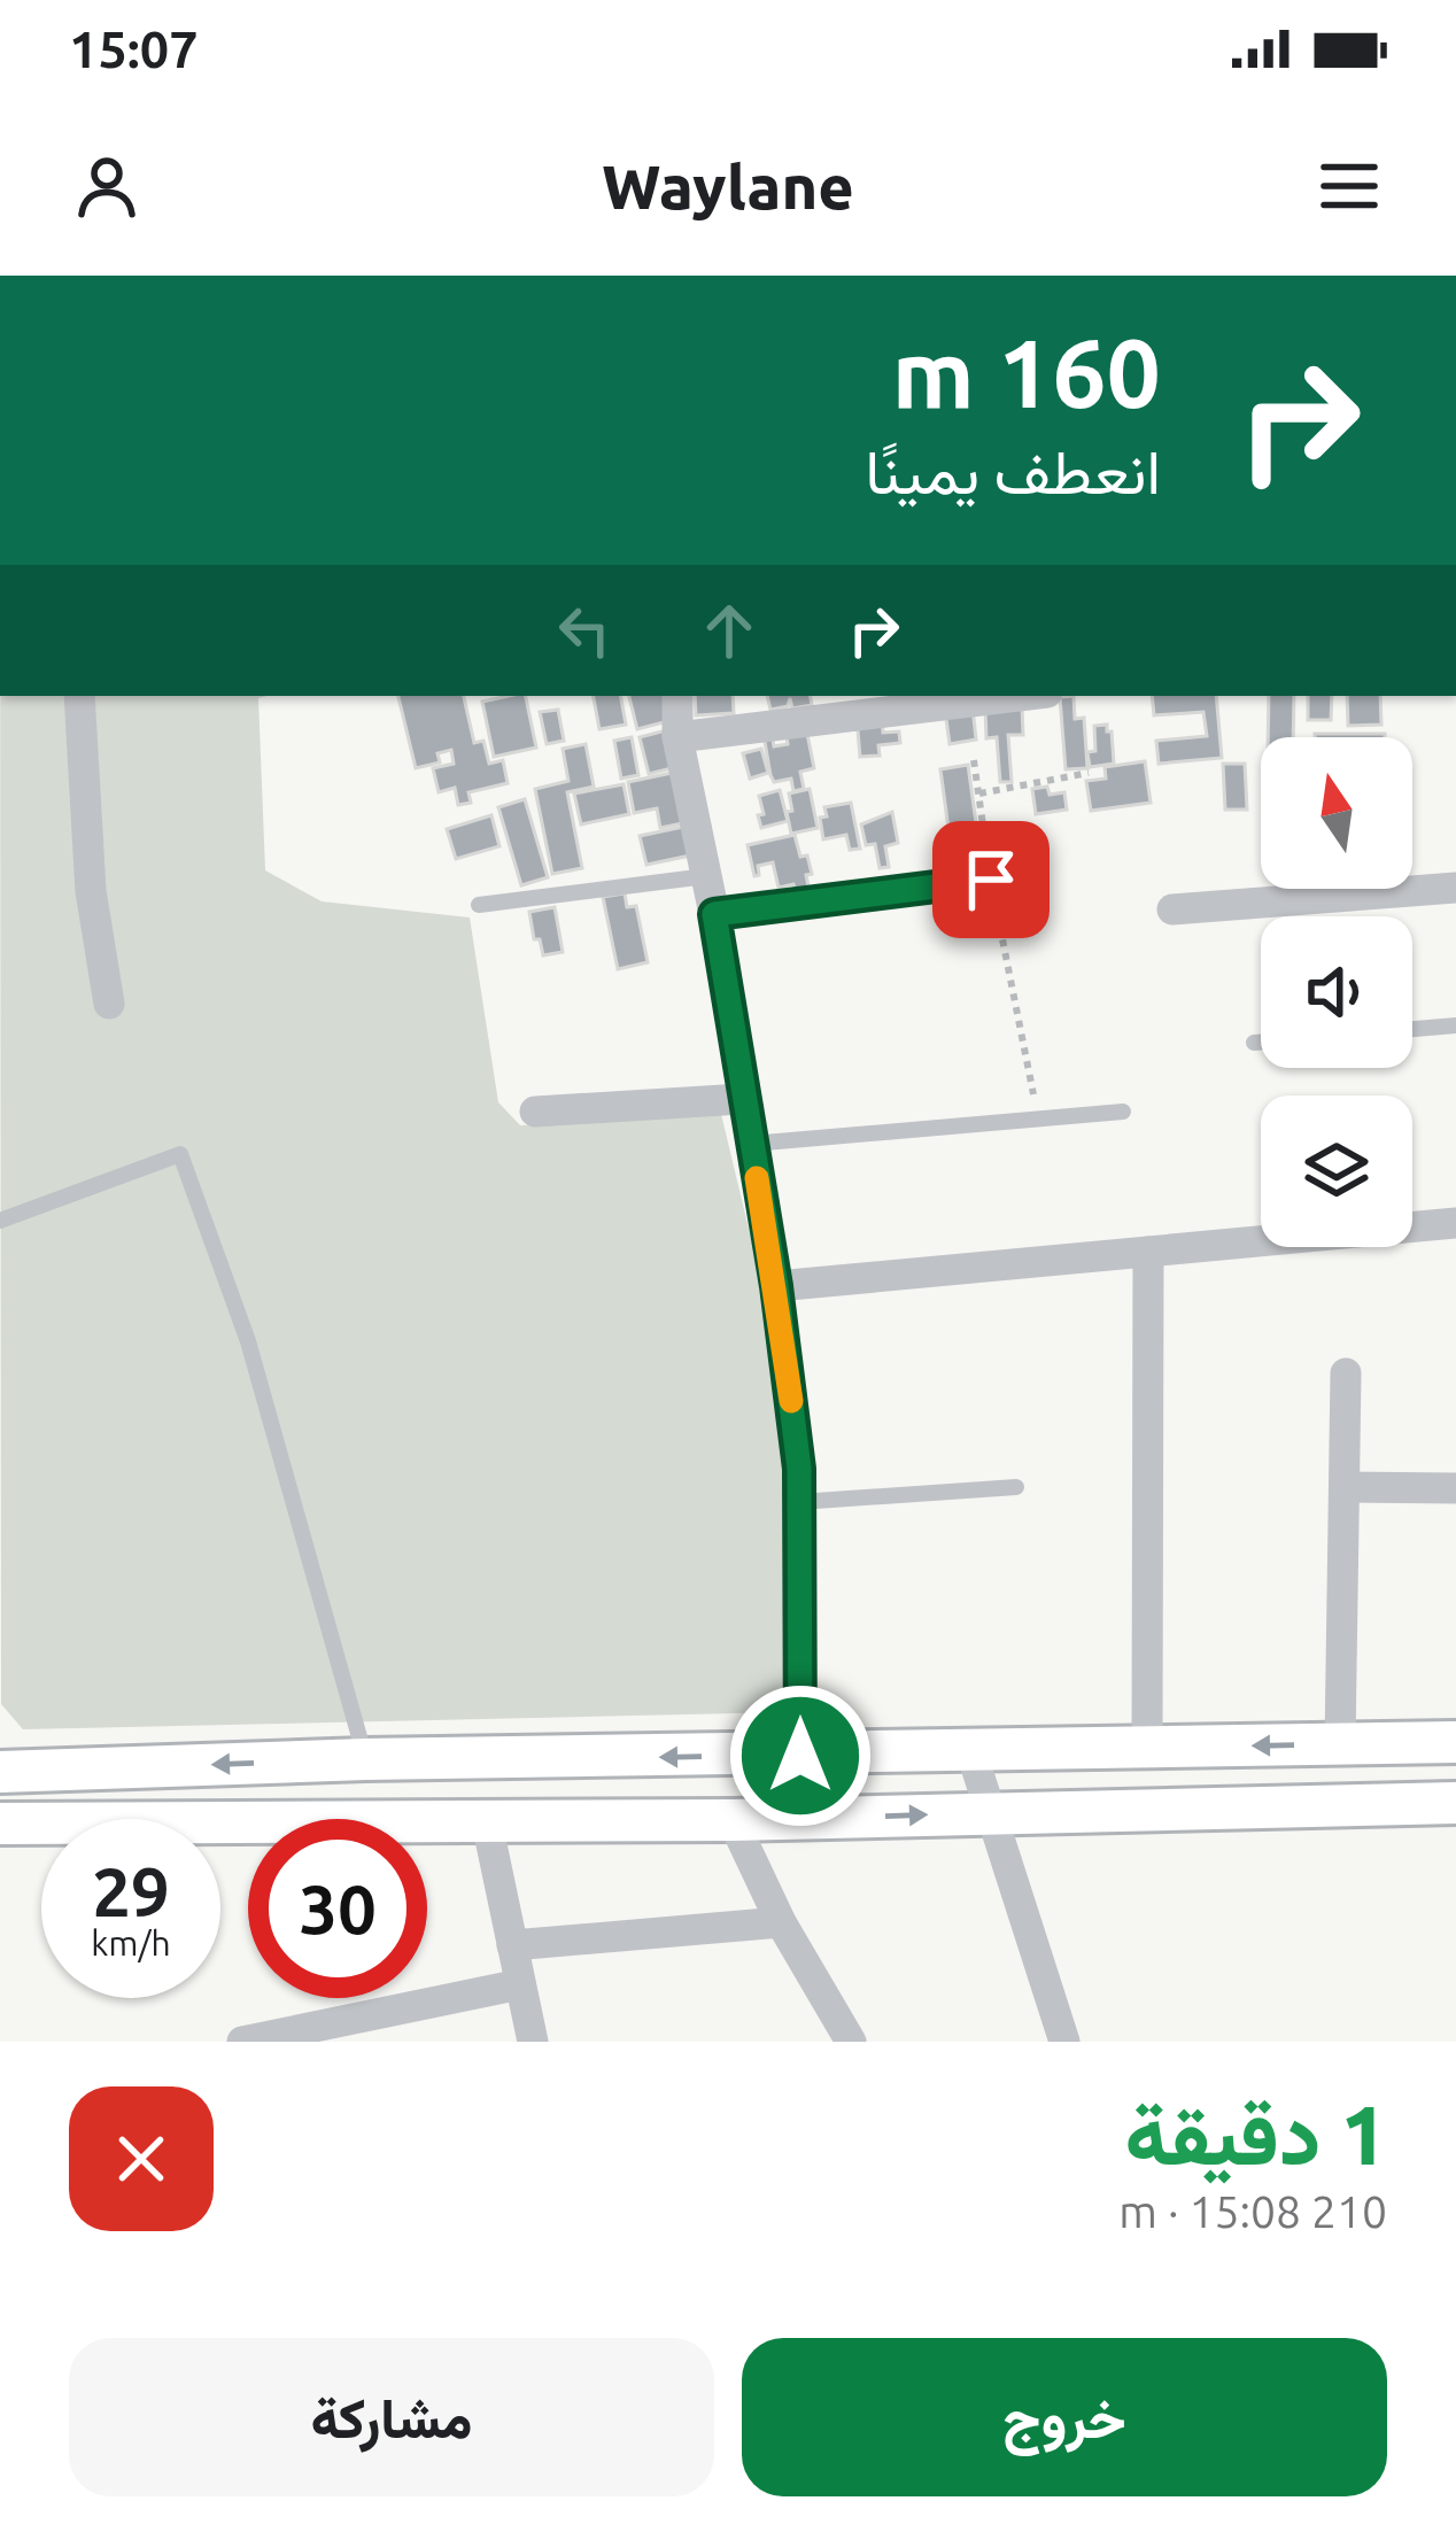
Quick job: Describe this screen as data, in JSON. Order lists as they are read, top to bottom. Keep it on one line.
{"north":"top","page":{"status":"15:07","header":"Waylane","turn":["160 m","انعطف يمينًا"],"speed":"29 km/h","limit":"30","heading":["1 دقيقة","210 m · 15:08"],"buttons":["خروج","مشاركة"]}}
